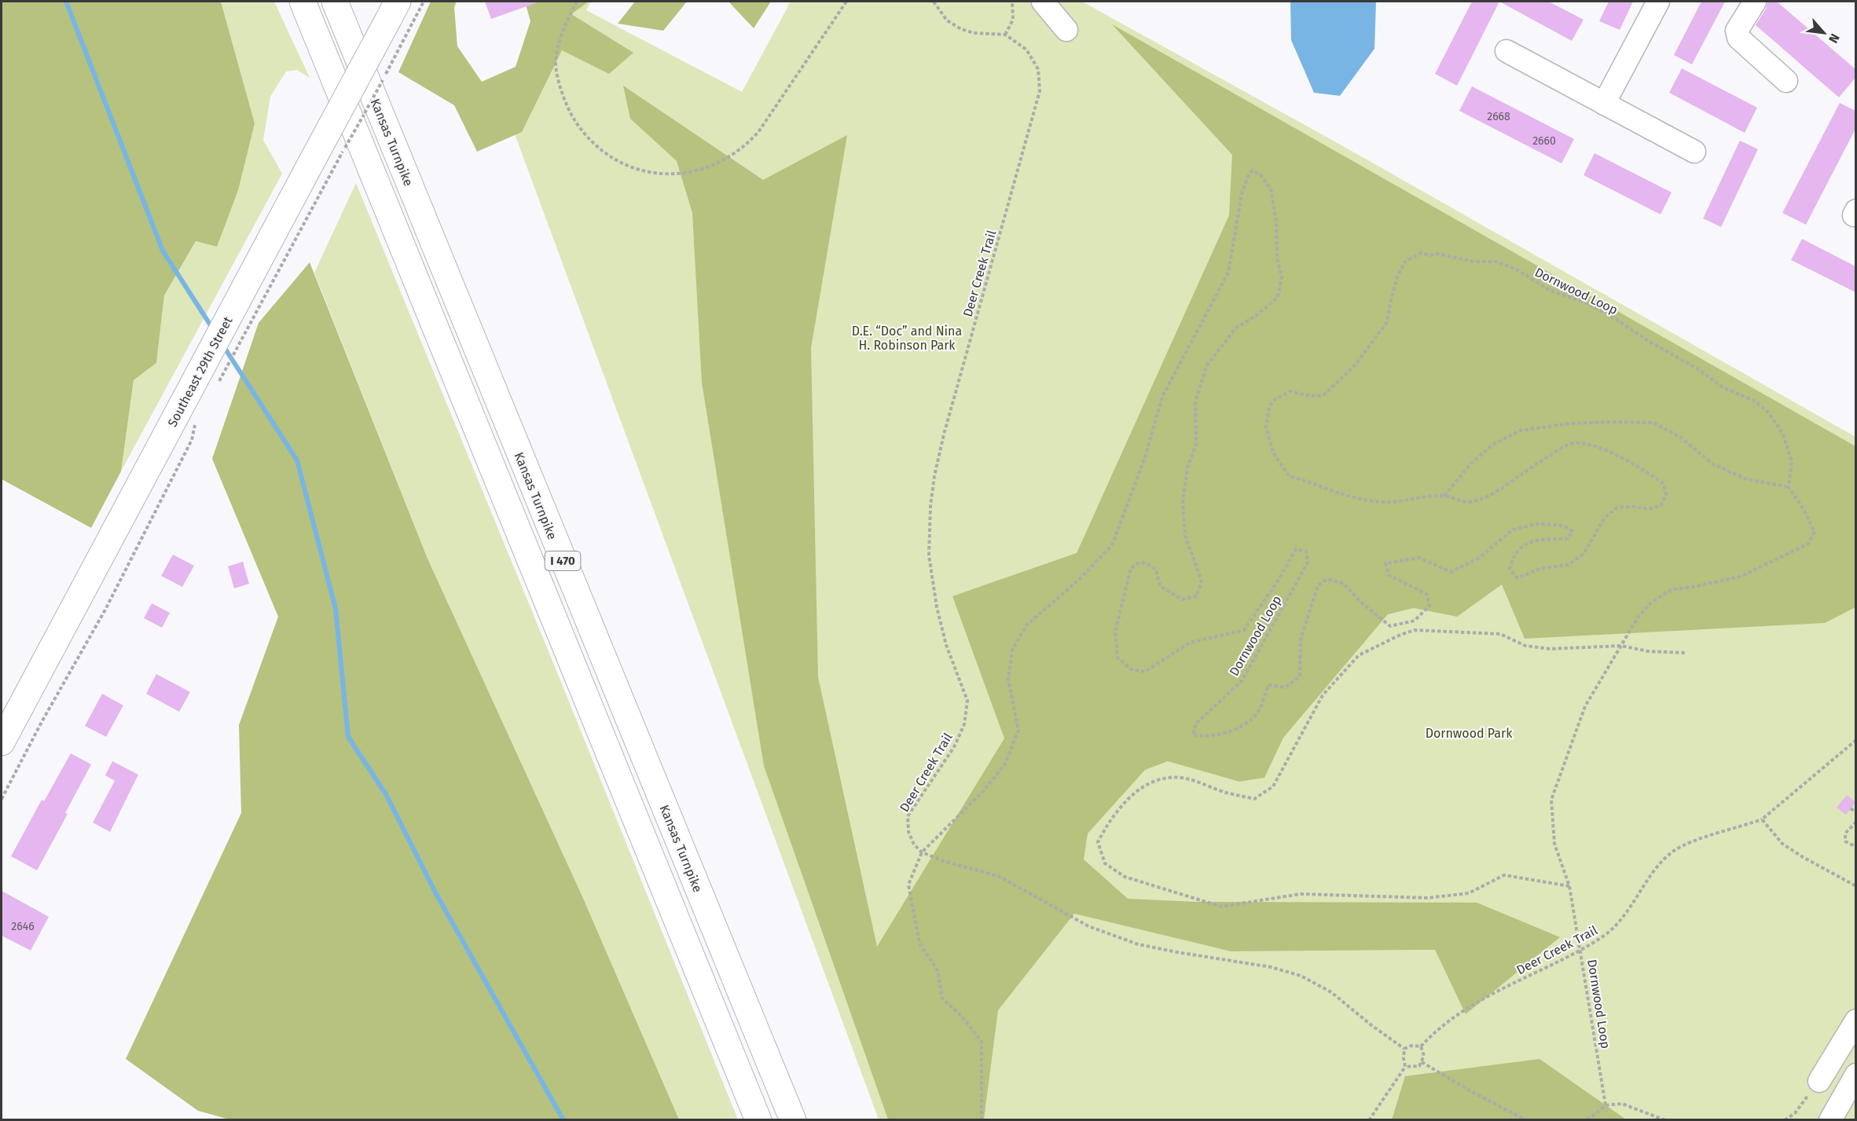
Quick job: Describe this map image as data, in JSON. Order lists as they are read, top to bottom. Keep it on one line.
{"streets":{"main road":["Kansas Turnpike","Southeast 29th Street","I 470"],"path":["Deer Creek Trail","Dornwood Loop"]},"crossings":[["Deer Creek Trail","Dornwood Loop"]],"parks":["D.E. “Doc” and Nina H. Robinson Park","Dornwood Park"],"house_numbers":["2668","2660","2646"],"north":"bottom right"}
